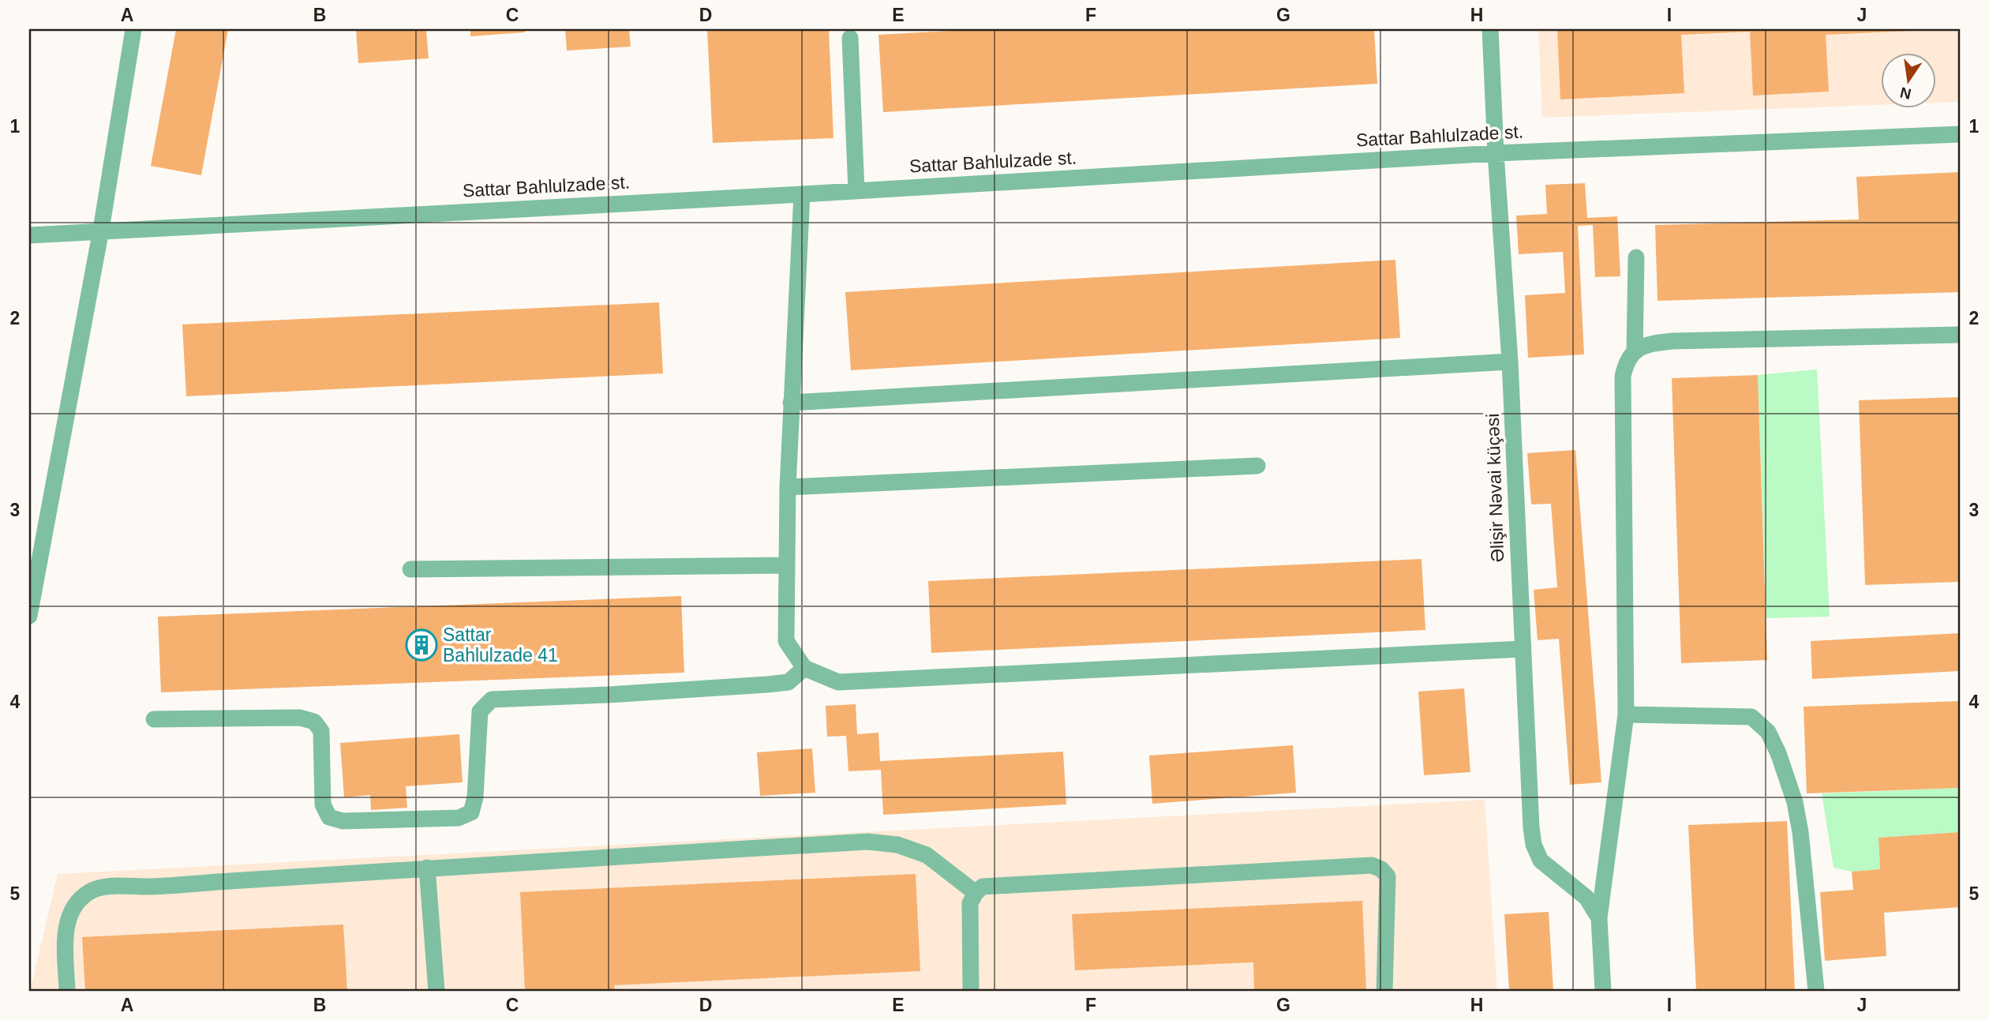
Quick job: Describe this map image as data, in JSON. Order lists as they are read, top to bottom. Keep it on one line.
{"streets":{"street":["Sattar Bahlulzade st.","Əlişir Nəvai küçəsi"]},"crossings":[["Sattar Bahlulzade st.","Əlişir Nəvai küçəsi"]],"places":{"building":["Sattar Bahlulzade 41"]},"north":"bottom","grid":{"columns":["A","B","C","D","E","F","G","H","I","J"],"rows":["1","2","3","4","5"]}}
